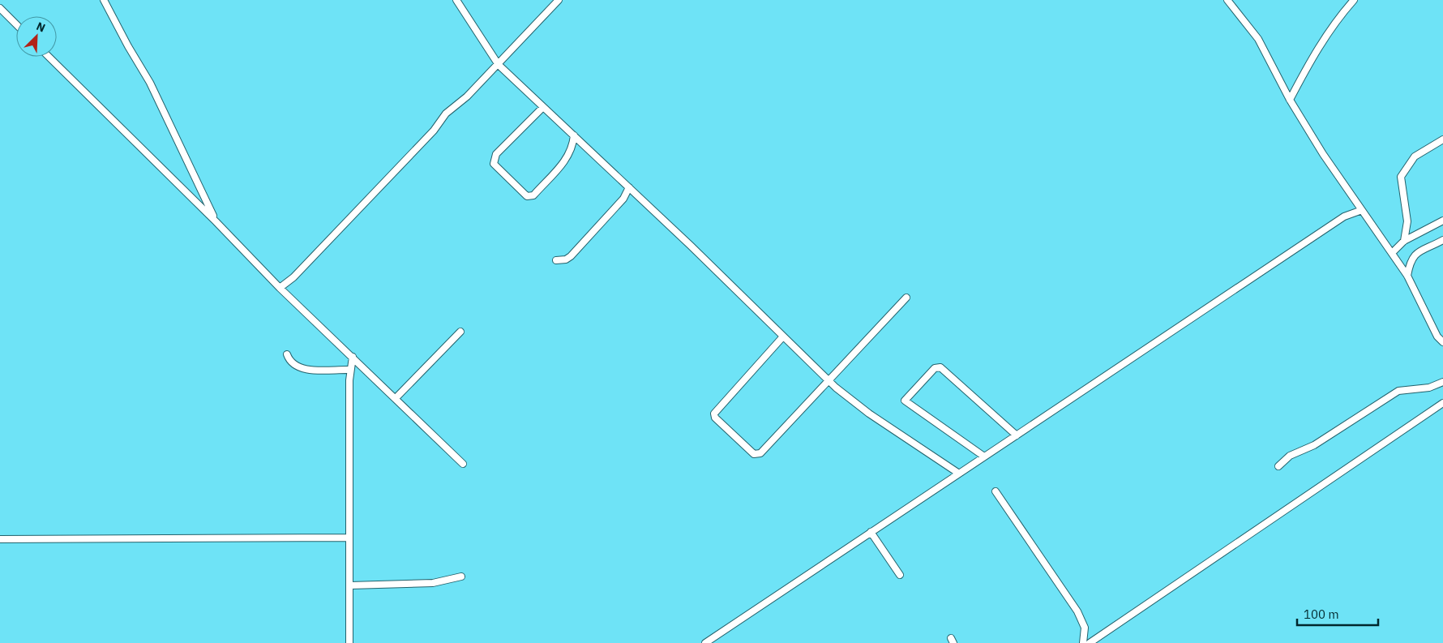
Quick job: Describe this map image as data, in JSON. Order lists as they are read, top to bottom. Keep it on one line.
{"scale_bar":"100 m","north":"top right"}
